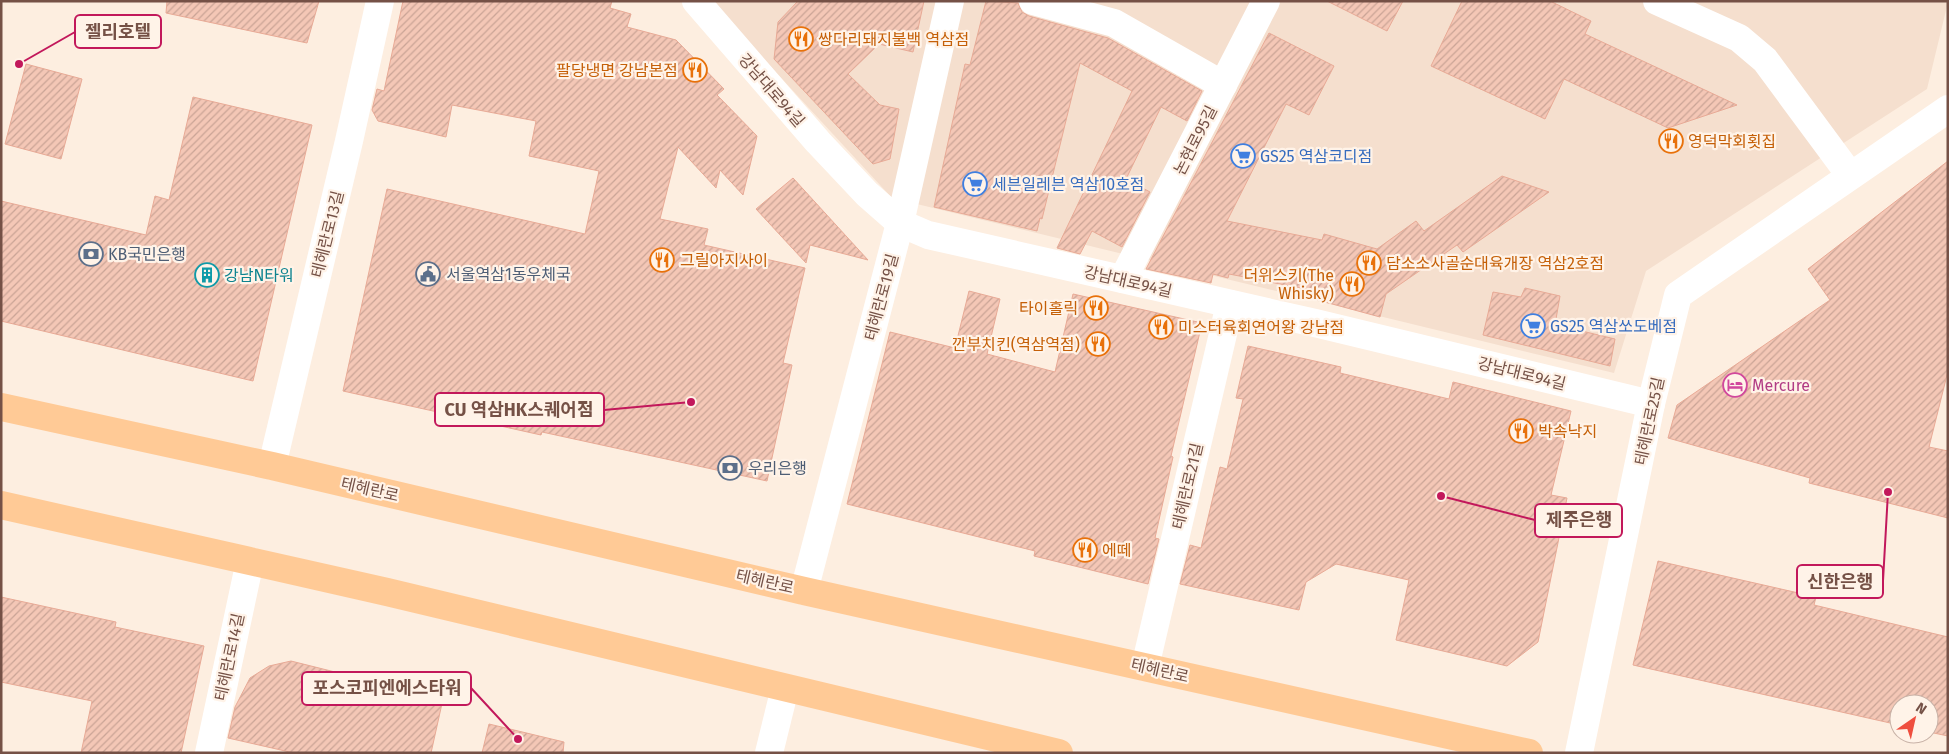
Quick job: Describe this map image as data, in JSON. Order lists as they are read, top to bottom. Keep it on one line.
{"streets":{"main road":["테헤란로"],"street":["강남대로94길","논현로95길","테헤란로13길","테헤란로19길","테헤란로25길","테헤란로21길","테헤란로14길"]},"crossings":[["강남대로94길","논현로95길"],["강남대로94길","테헤란로19길"],["강남대로94길","테헤란로25길"],["강남대로94길","테헤란로21길"],["테헤란로13길","테헤란로"],["테헤란로19길","테헤란로"],["테헤란로21길","테헤란로"]],"places":{"restaurant":["쌍다리돼지불백 역삼점","팔당냉면 강남본점","영덕막회횟집","그릴아지사이","담소소사골순대육개장 역삼2호점","더위스키(The Whisky)","타이홀릭","미스터육회연어왕 강남점","깐부치킨(역삼역점)","박속낙지","에떼"],"other":["젤리호텔","CU 역삼HK스퀘어점","신한은행","제주은행","포스코피엔에스타워"],"supermarket":["GS25 역삼코디점","세븐일레븐 역삼10호점","GS25 역삼쏘도베점"],"bank":["KB국민은행","우리은행"],"public building":["서울역삼1동우체국"],"building":["강남N타워"],"hotel":["Mercure"]},"north":"top right"}
